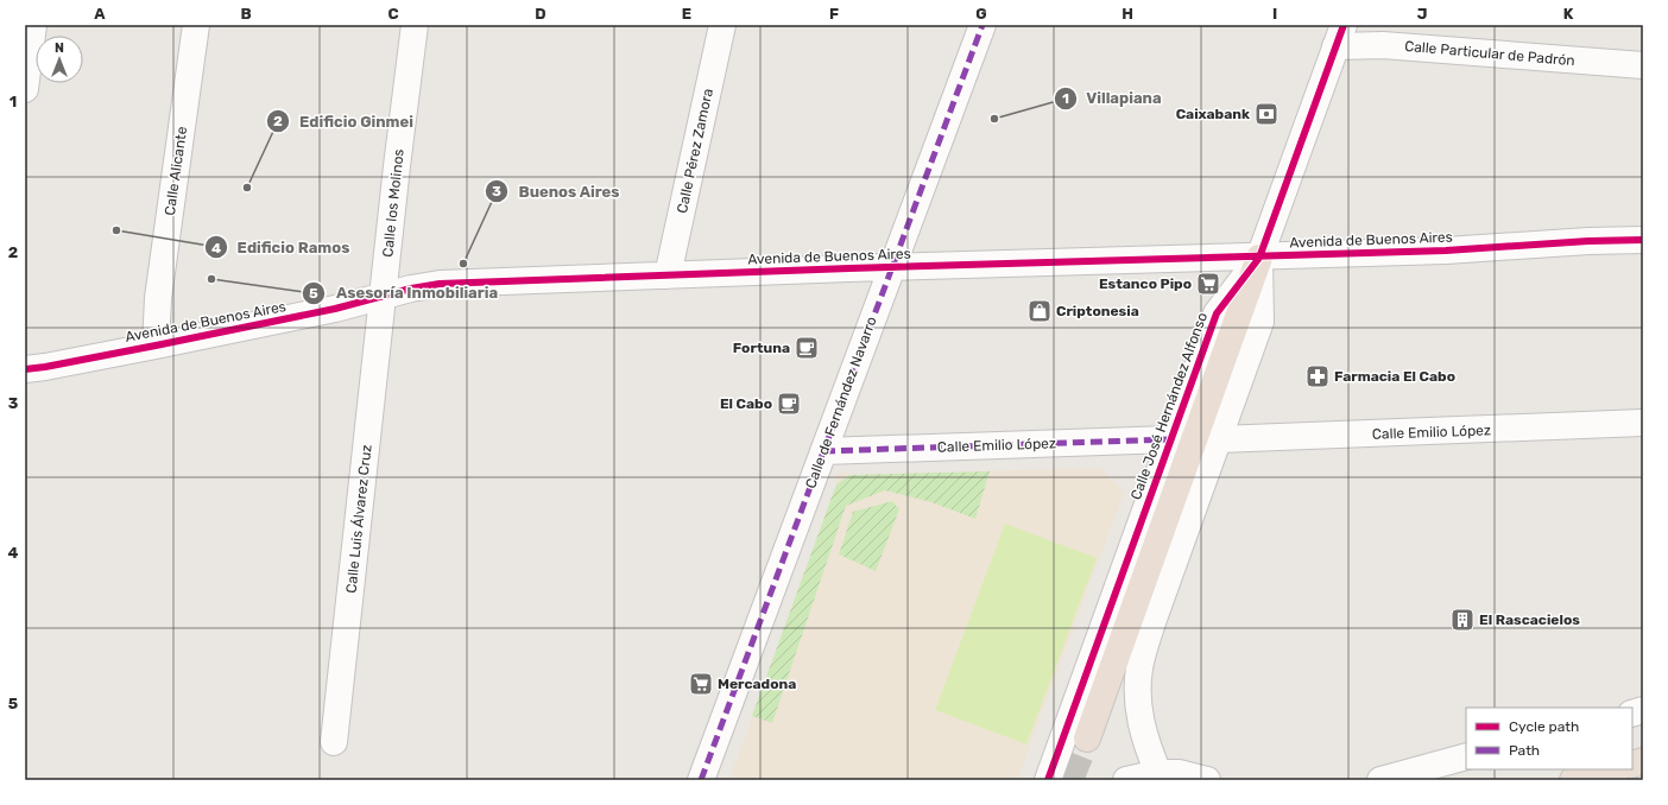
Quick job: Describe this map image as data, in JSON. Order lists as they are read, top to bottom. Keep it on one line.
{"streets":{"street":["Calle Particular de Padrón","Calle Pérez Zamora","Calle Alicante","Calle los Molinos","Avenida de Buenos Aires","Calle de Fernández Navarro","Calle José Hernández Alfonso","Calle Emilio López","Calle Luis Álvarez Cruz"]},"crossings":[["Calle Particular de Padrón","Calle José Hernández Alfonso"],["Calle Pérez Zamora","Avenida de Buenos Aires"],["Calle Alicante","Avenida de Buenos Aires"],["Calle los Molinos","Avenida de Buenos Aires"],["Calle los Molinos","Calle Luis Álvarez Cruz"],["Avenida de Buenos Aires","Calle de Fernández Navarro"],["Avenida de Buenos Aires","Calle José Hernández Alfonso"],["Avenida de Buenos Aires","Calle Luis Álvarez Cruz"],["Calle de Fernández Navarro","Calle Emilio López"],["Calle José Hernández Alfonso","Calle Emilio López"]],"places":{"bank":["Caixabank"],"other":["Villapiana","Edificio Ginmei","Edificio Ramos","Buenos Aires","Asesoría Inmobiliaria"],"supermarket":["Estanco Pipo","Mercadona"],"shop":["Criptonesia"],"cafe":["Fortuna","El Cabo"],"pharmacy":["Farmacia El Cabo"],"building":["El Rascacielos"]},"legend":["Cycle path","Path"],"north":"top","grid":{"columns":["A","B","C","D","E","F","G","H","I","J","K"],"rows":["1","2","3","4","5"]}}
